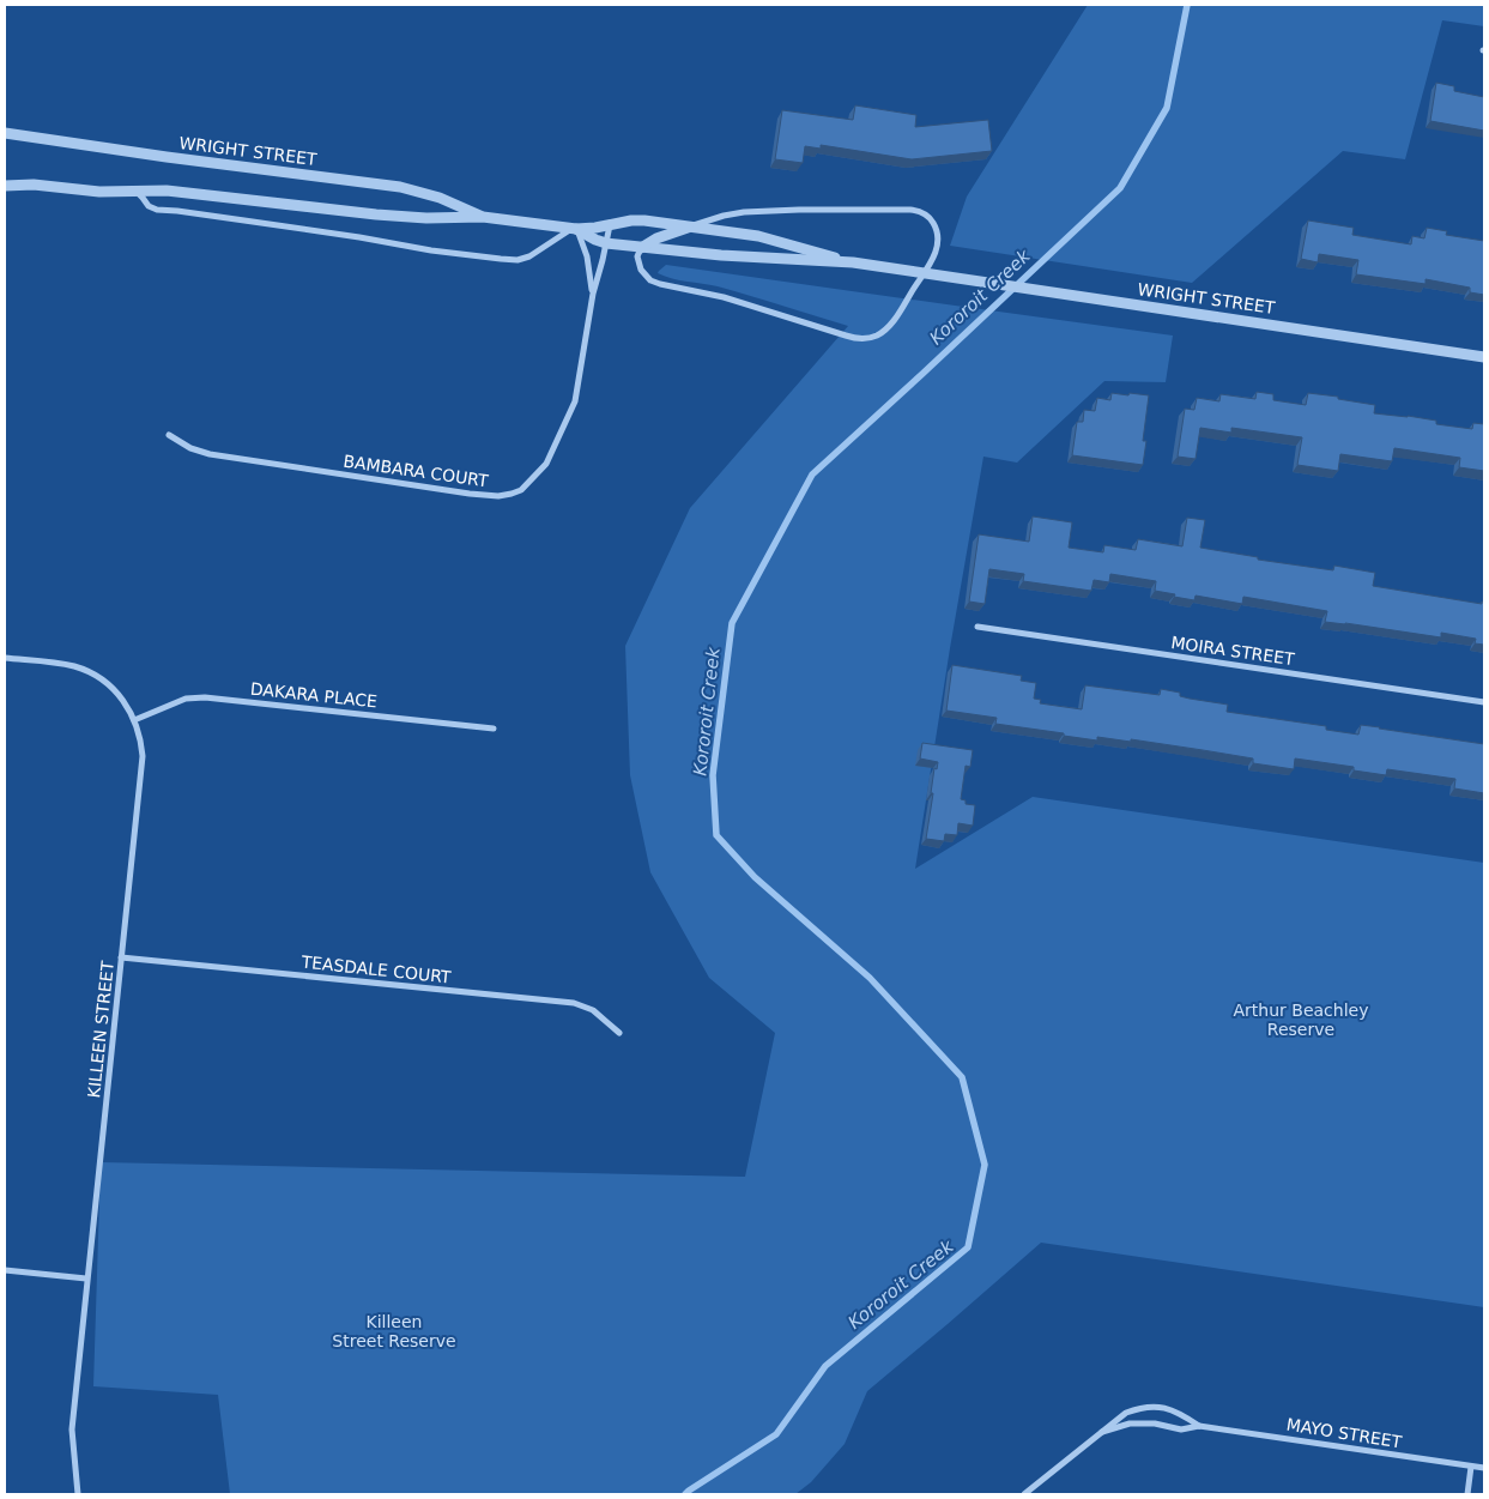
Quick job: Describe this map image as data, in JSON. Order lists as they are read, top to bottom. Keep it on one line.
{"streets":{"street":["WRIGHT STREET","BAMBARA COURT","MOIRA STREET","DAKARA PLACE","TEASDALE COURT","KILLEEN STREET","MAYO STREET"]},"crossings":[["WRIGHT STREET","BAMBARA COURT"],["DAKARA PLACE","KILLEEN STREET"],["TEASDALE COURT","KILLEEN STREET"]],"water":["Kororoit Creek"],"parks":["Arthur Beachley Reserve","Killeen Street Reserve"]}
